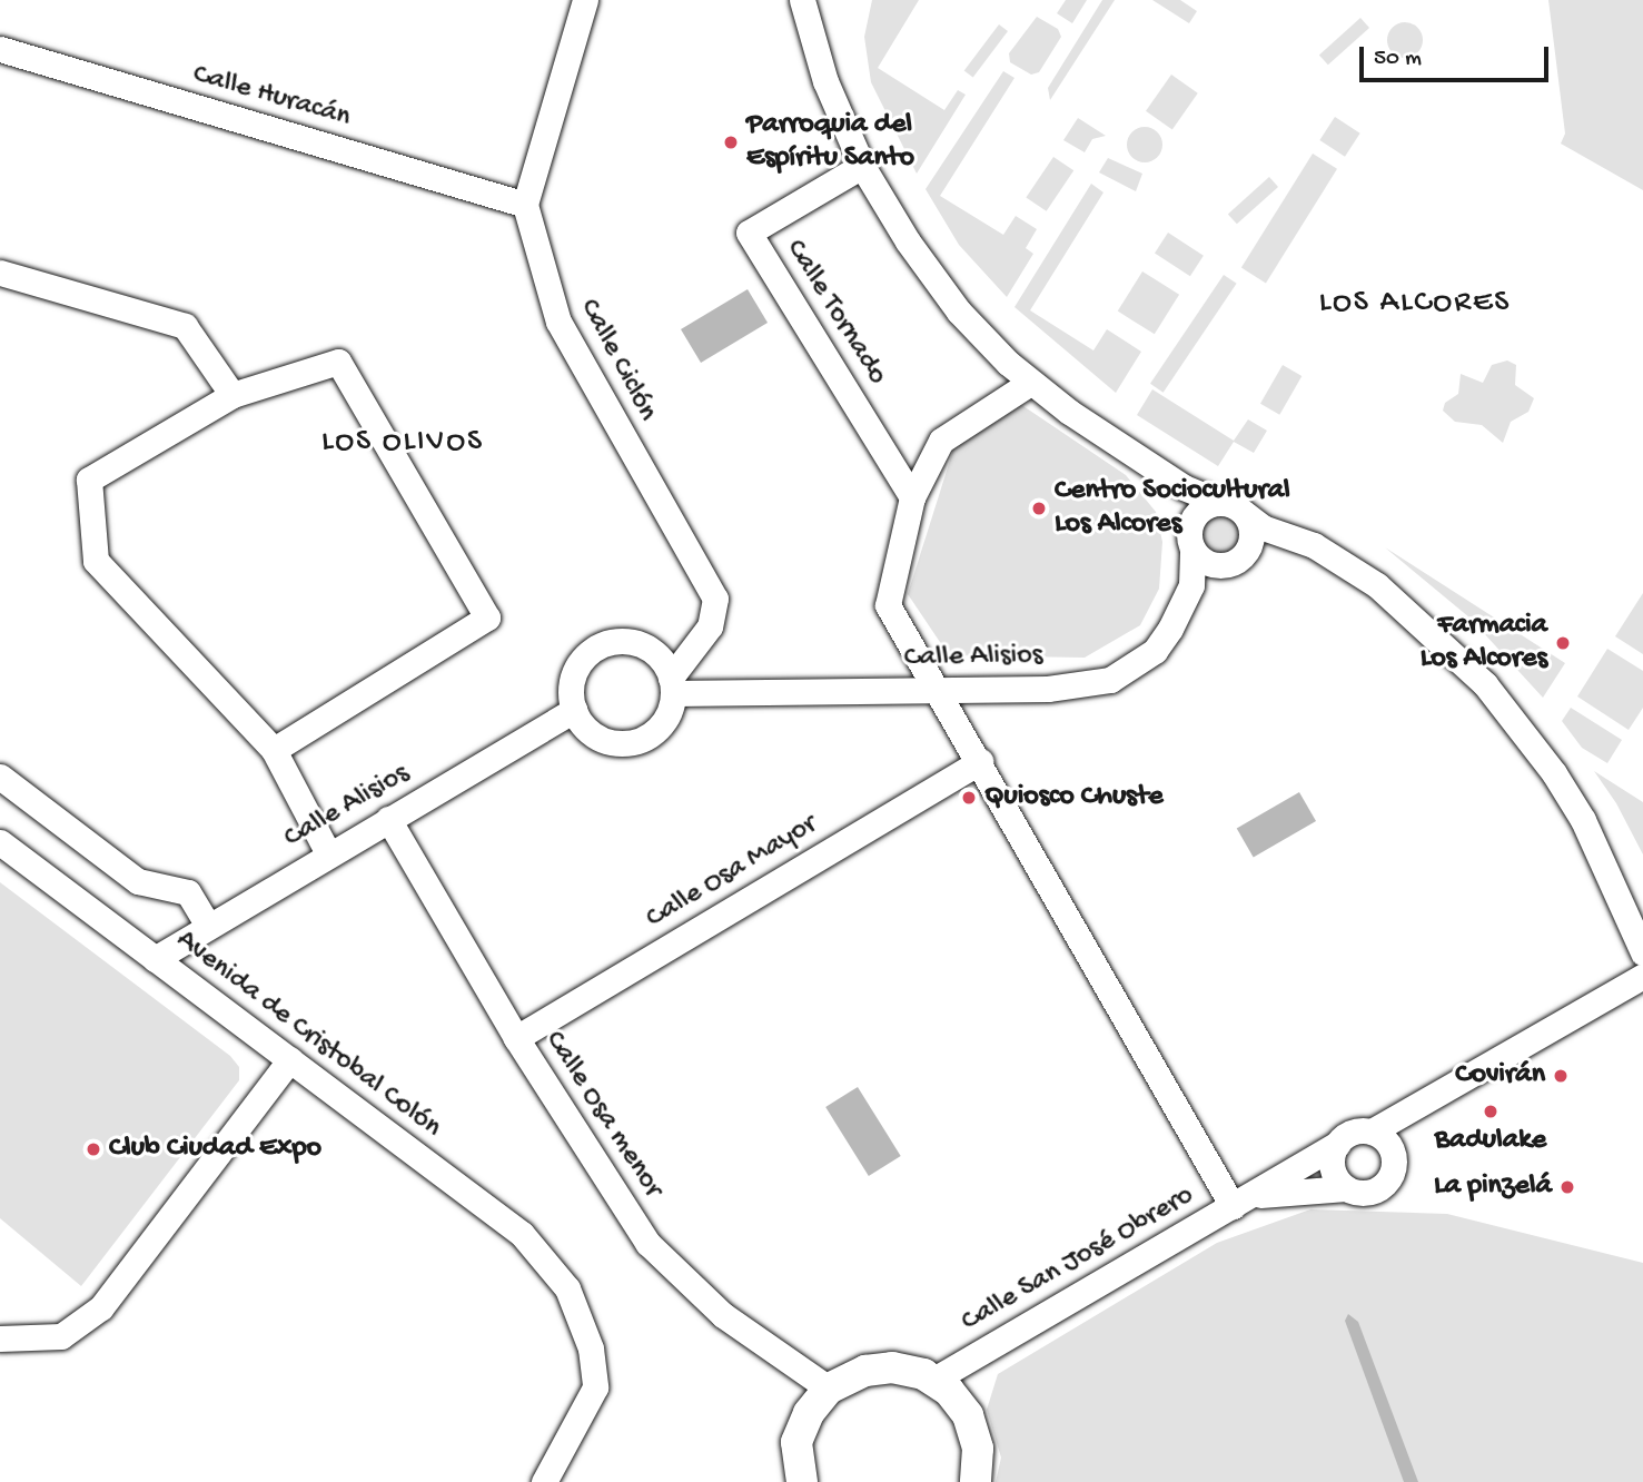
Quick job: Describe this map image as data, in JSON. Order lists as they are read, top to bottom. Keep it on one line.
{"streets":{"street":["Calle Huracán","Calle Tornado","Calle Ciclón","Calle Alisios","Calle Osa Mayor","Avenida de Cristobal Colón","Calle Osa menor","Calle San José Obrero"]},"crossings":[["Calle Huracán","Calle Ciclón"],["Calle Ciclón","Calle Alisios"],["Calle Alisios","Avenida de Cristobal Colón"],["Calle Alisios","Calle Osa menor"],["Calle Osa Mayor","Calle Osa menor"]],"districts":["LOS ALCORES","LOS OLIVOS"],"places":["Parroquia del Espíritu Santo","Centro Sociocultural Los Alcores","Farmacia Los Alcores","Quiosco Chuste","Covirán","Badulake","Club Ciudad Expo","La pinzelá"],"scale_bar":"50 m"}
